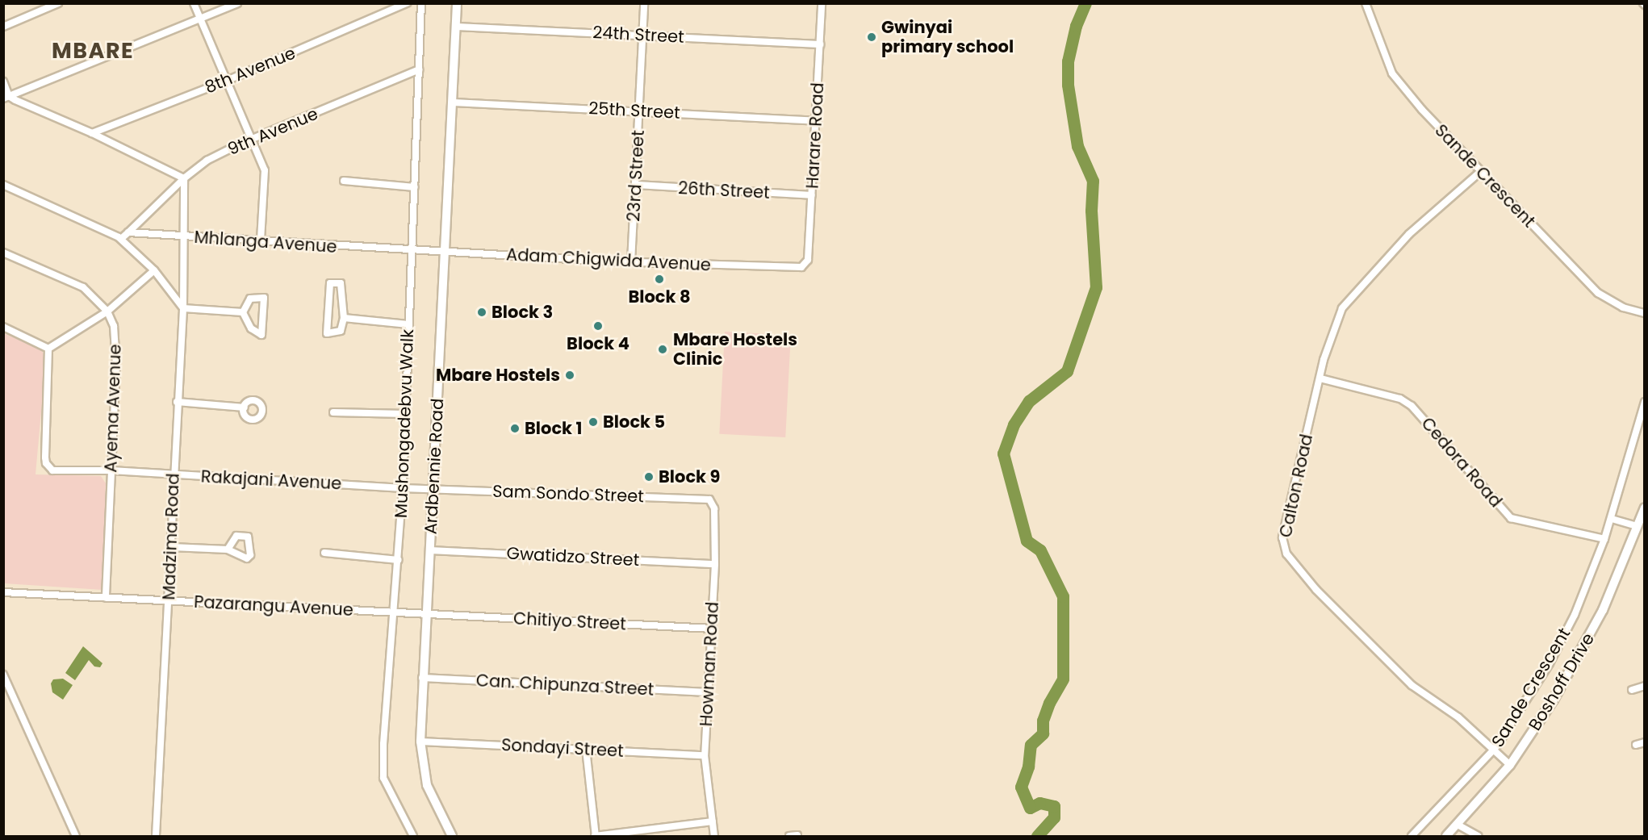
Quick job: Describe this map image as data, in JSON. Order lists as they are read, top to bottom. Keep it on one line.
{"streets":{"main road":["Ardbennie Road","Boshoff Drive"],"street":["24th Street","8th Avenue","25th Street","9th Avenue","Harare Road","23rd Street","Sande Crescent","26th Street","Mhlanga Avenue","Adam Chigwida Avenue","Ayema Avenue","Mushongadebvu Walk","Cedora Road","Rakajani Avenue","Calton Road","Sam Sondo Street","Madzima Road","Gwatidzo Street","Pazarangu Avenue","Chitiyo Street","Howman Road","Can. Chipunza Street","Sondayi Street"]},"crossings":[["24th Street","Harare Road"],["24th Street","23rd Street"],["24th Street","Ardbennie Road"],["25th Street","Harare Road"],["25th Street","23rd Street"],["25th Street","Ardbennie Road"],["9th Avenue","Mhlanga Avenue"],["9th Avenue","Mushongadebvu Walk"],["Harare Road","26th Street"],["Harare Road","Adam Chigwida Avenue"],["23rd Street","26th Street"],["23rd Street","Adam Chigwida Avenue"],["Sande Crescent","Cedora Road"],["Sande Crescent","Calton Road"],["Mhlanga Avenue","Adam Chigwida Avenue"],["Mhlanga Avenue","Mushongadebvu Walk"],["Mhlanga Avenue","Madzima Road"],["Adam Chigwida Avenue","Mushongadebvu Walk"],["Adam Chigwida Avenue","Ardbennie Road"],["Ayema Avenue","Rakajani Avenue"],["Ayema Avenue","Pazarangu Avenue"],["Mushongadebvu Walk","Rakajani Avenue"],["Mushongadebvu Walk","Pazarangu Avenue"],["Cedora Road","Calton Road"],["Ardbennie Road","Rakajani Avenue"],["Ardbennie Road","Sam Sondo Street"],["Ardbennie Road","Gwatidzo Street"],["Ardbennie Road","Pazarangu Avenue"],["Ardbennie Road","Chitiyo Street"],["Ardbennie Road","Can. Chipunza Street"],["Ardbennie Road","Sondayi Street"],["Rakajani Avenue","Sam Sondo Street"],["Rakajani Avenue","Madzima Road"],["Calton Road","Boshoff Drive"],["Sam Sondo Street","Howman Road"],["Madzima Road","Pazarangu Avenue"],["Gwatidzo Street","Howman Road"],["Pazarangu Avenue","Chitiyo Street"],["Chitiyo Street","Howman Road"],["Howman Road","Can. Chipunza Street"],["Howman Road","Sondayi Street"]],"districts":["MBARE"],"places":["Gwinyai primary school","Block 8","Block 3","Block 4","Mbare Hostels Clinic","Mbare Hostels","Block 5","Block 1","Block 9"]}
